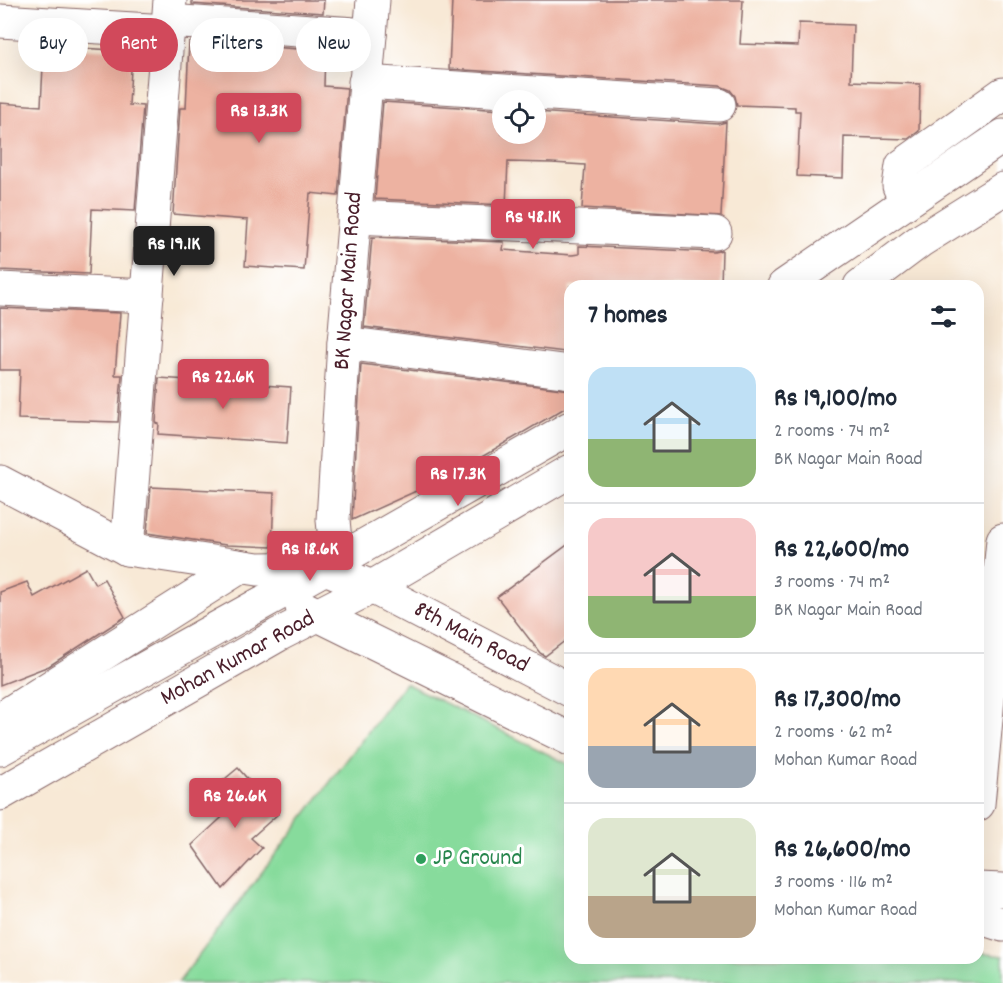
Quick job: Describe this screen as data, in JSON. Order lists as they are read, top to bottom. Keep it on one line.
{"streets":{"street":["BK Nagar Main Road","8th Main Road","Mohan Kumar Road"]},"crossings":[["BK Nagar Main Road","8th Main Road"],["8th Main Road","Mohan Kumar Road"]],"places":["JP Ground"],"page":{"chip":["Buy","Rent","Filters","New"],"price":["Rs 13.3K","Rs 48.1K","Rs 19.1K","Rs 22.6K","Rs 17.3K","Rs 18.6K","Rs 26.6K"],"heading":"7 homes","list":[{"name":"Rs 19,100/mo","note":"2 rooms · 74 m² · BK Nagar Main Road"},{"name":"Rs 22,600/mo","note":"3 rooms · 74 m² · BK Nagar Main Road"},{"name":"Rs 17,300/mo","note":"2 rooms · 62 m² · Mohan Kumar Road"},{"name":"Rs 26,600/mo","note":"3 rooms · 116 m² · Mohan Kumar Road"}]}}
